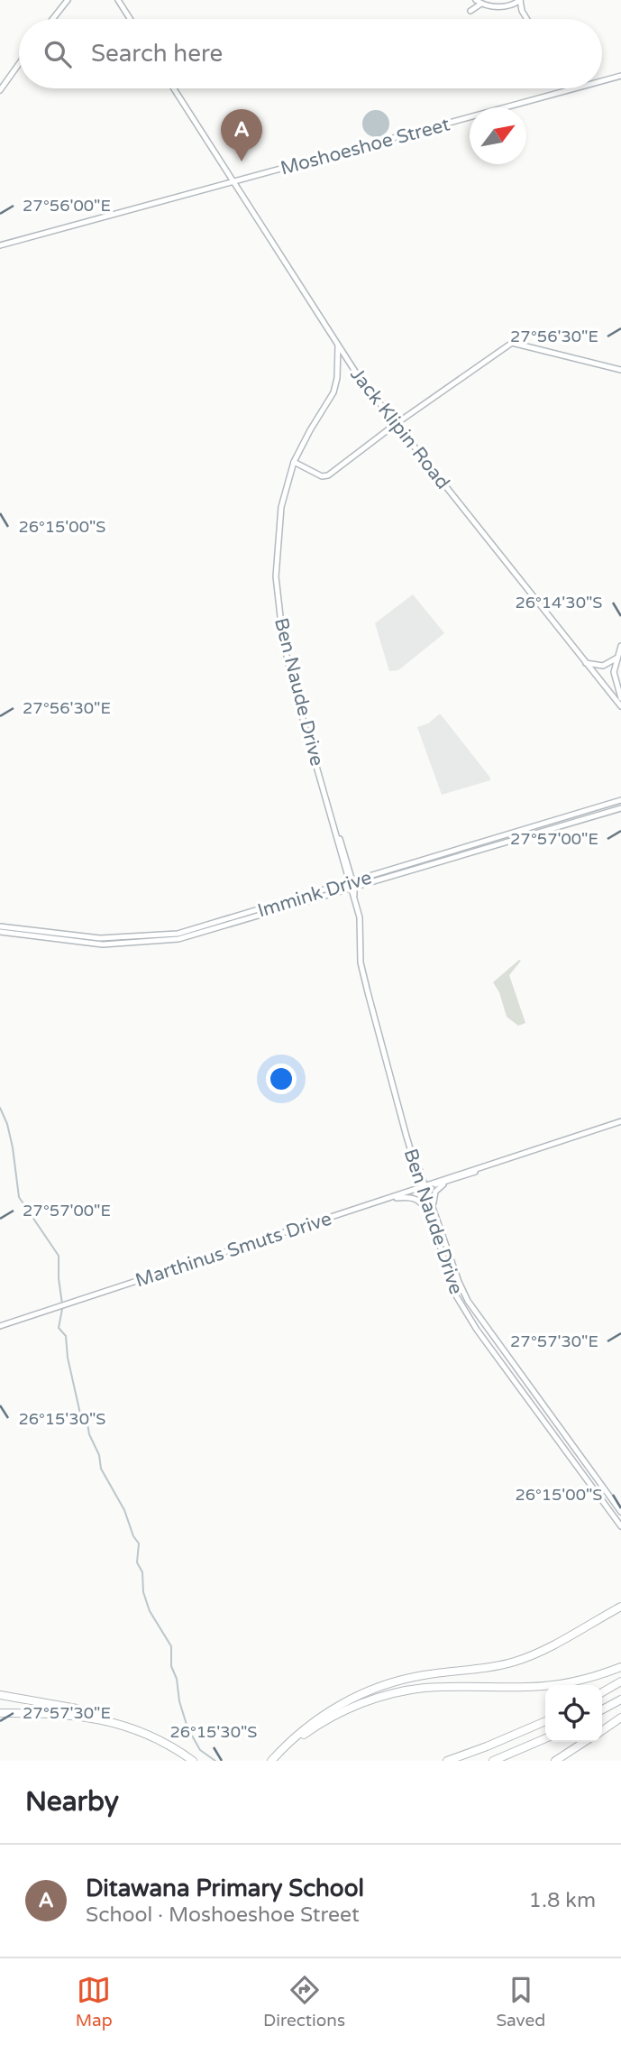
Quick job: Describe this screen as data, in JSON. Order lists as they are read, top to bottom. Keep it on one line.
{"streets":{"main road":["Moshoeshoe Street","Jack Klipin Road","Ben Naude Drive","Immink Drive","Marthinus Smuts Drive"]},"crossings":[["Moshoeshoe Street","Jack Klipin Road"],["Jack Klipin Road","Ben Naude Drive"],["Ben Naude Drive","Immink Drive"],["Ben Naude Drive","Marthinus Smuts Drive"]],"north":"top right","page":{"search":"Search here","pins":"A","heading":"Nearby","list":[{"mark":"A","name":"Ditawana Primary School","note":"School · Moshoeshoe Street","value":"1.8 km"}],"nav":["Map","Directions","Saved"]},"coordinates":["27°56'00\"E","27°56'30\"E","26°15'00\"S","26°14'30\"S","27°57'00\"E","27°57'30\"E","26°15'30\"S"]}
